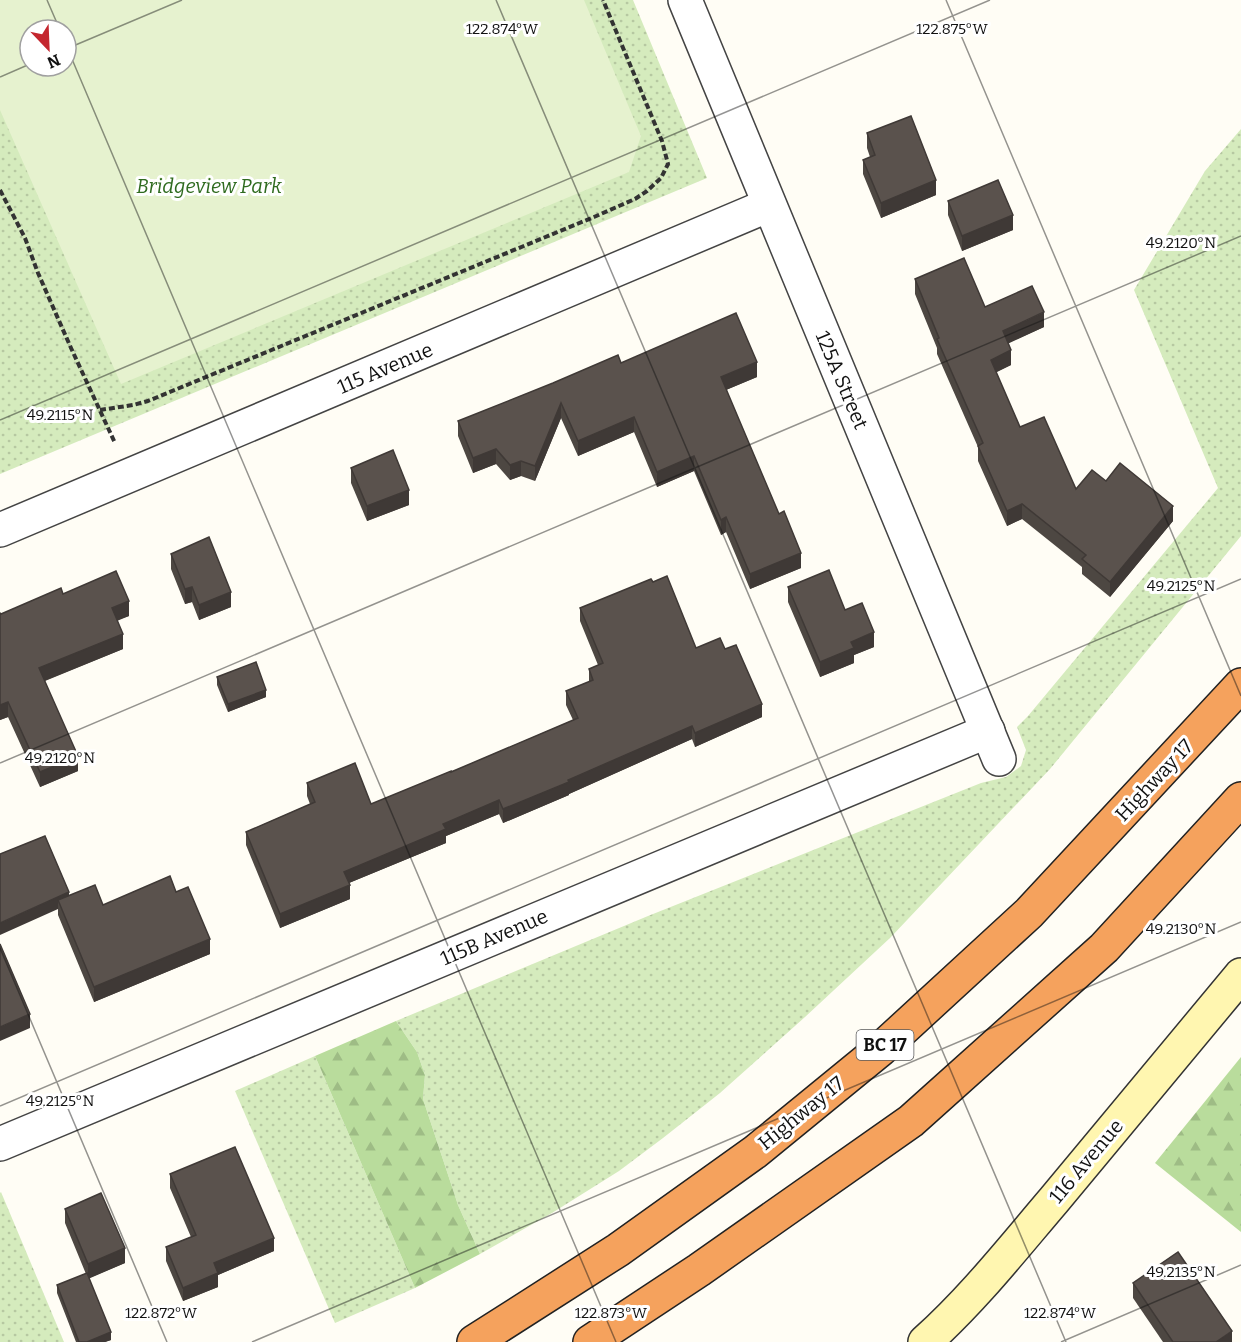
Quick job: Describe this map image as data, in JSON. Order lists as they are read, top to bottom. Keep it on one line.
{"streets":{"highway":["Highway 17","BC 17"],"street":["115 Avenue","125A Street","115B Avenue","116 Avenue"]},"crossings":[["115 Avenue","125A Street"],["125A Street","115B Avenue"]],"parks":["Bridgeview Park"],"north":"bottom right","coordinates":["122.874°W","122.875°W","49.2120°N","49.2115°N","49.2125°N","49.2130°N","49.2135°N","122.872°W","122.873°W"]}
